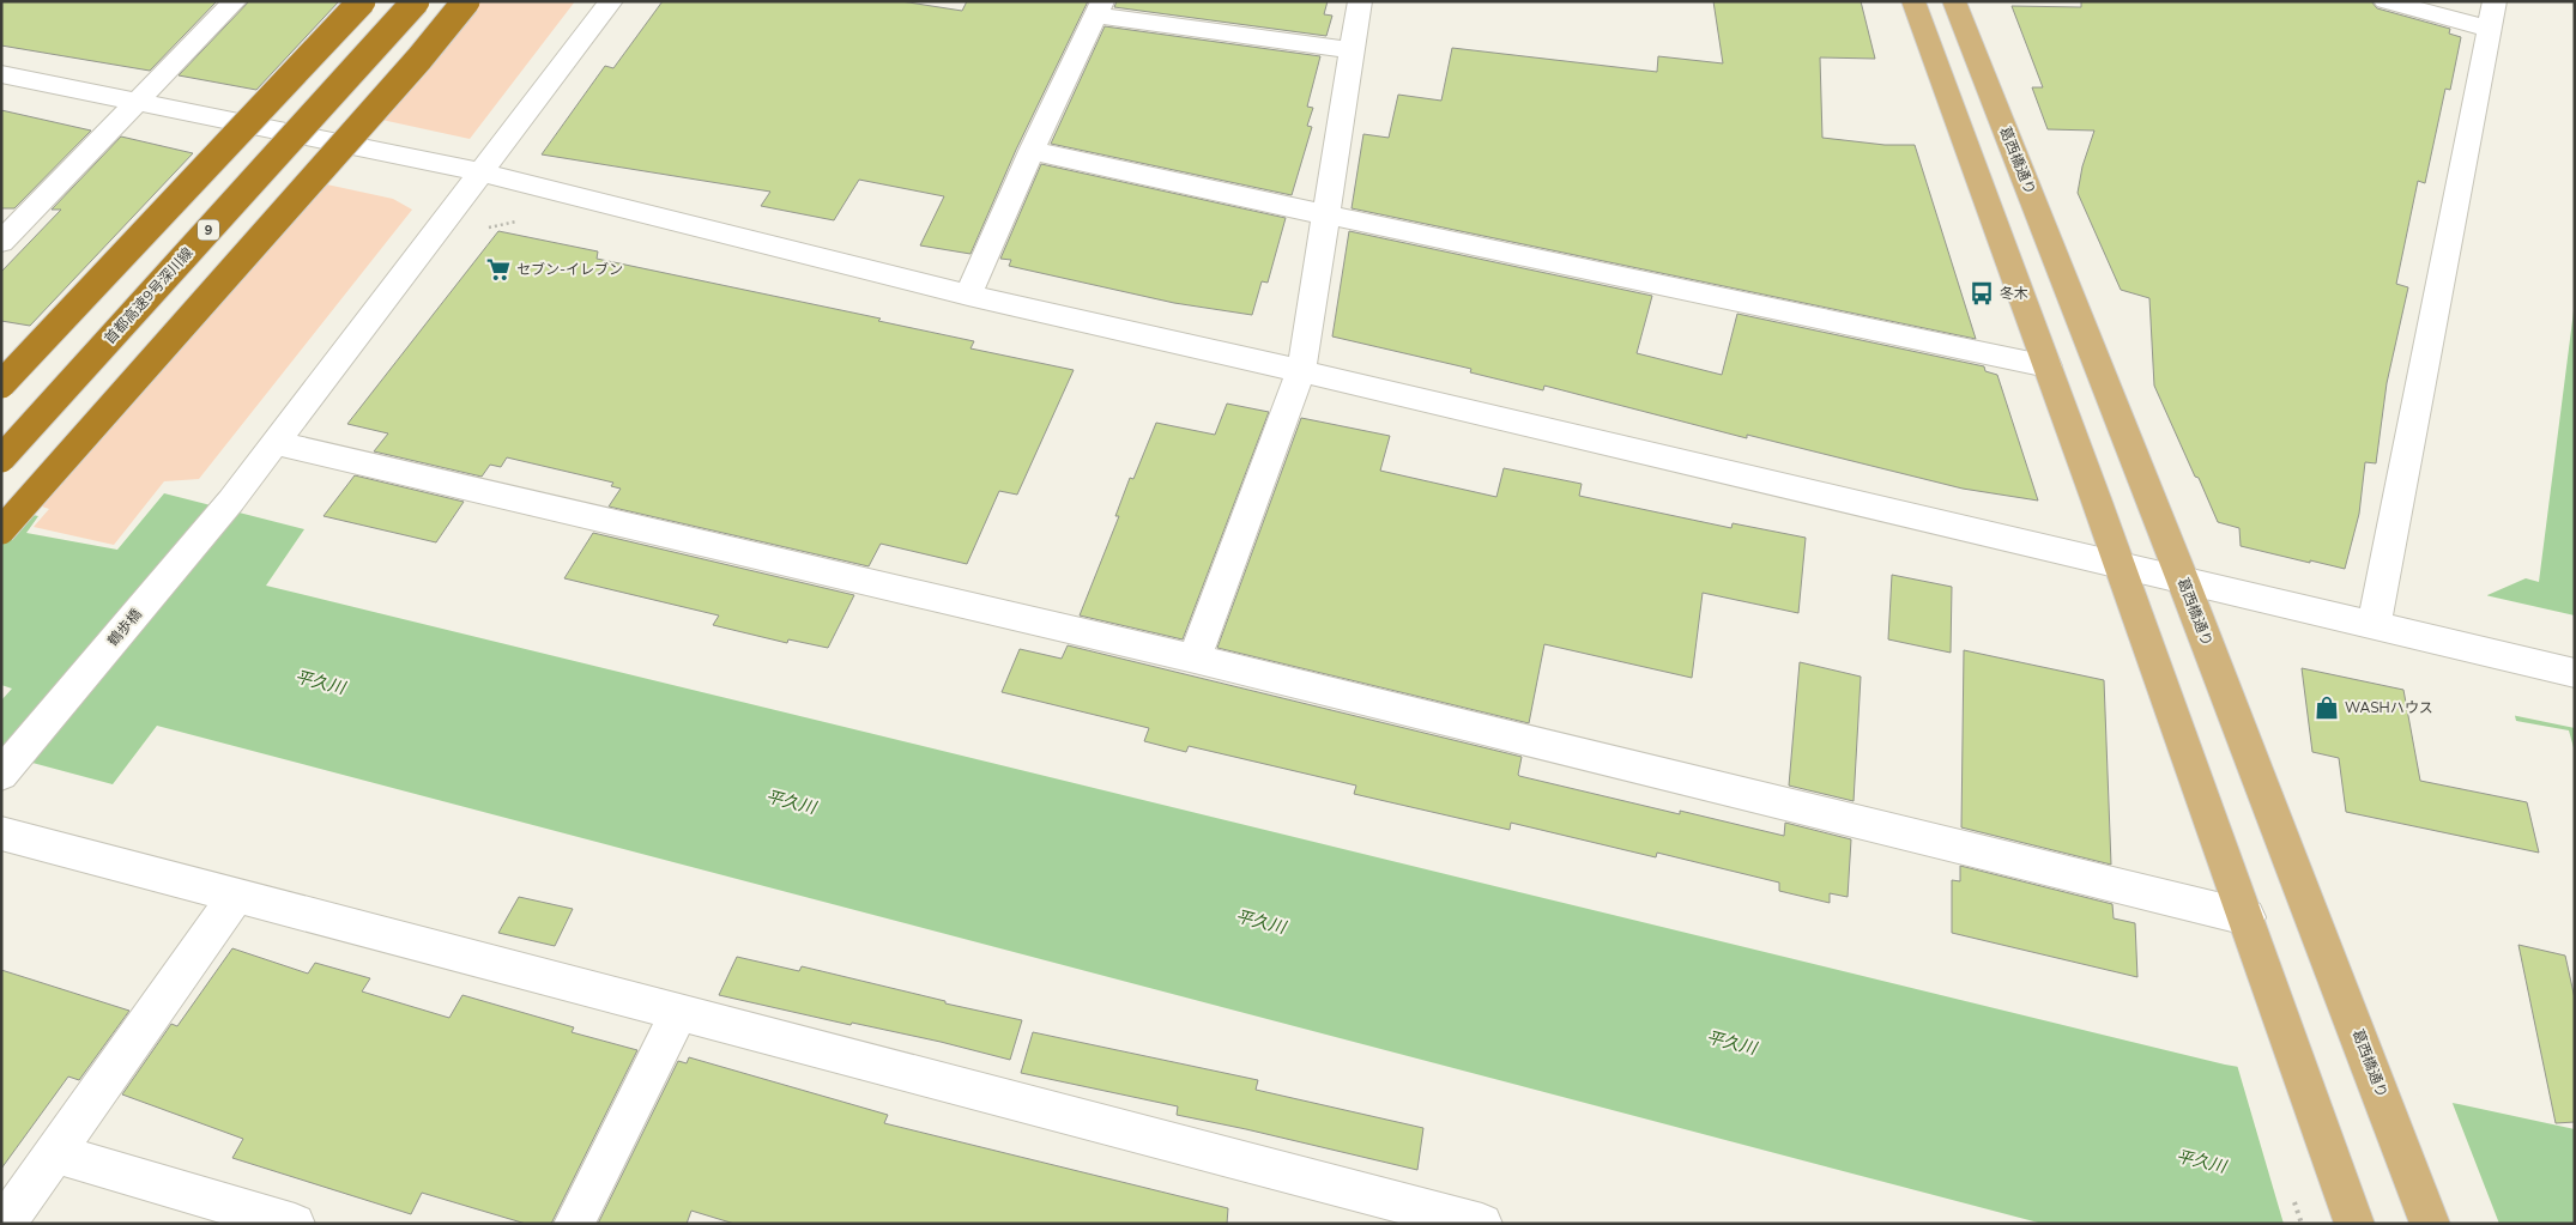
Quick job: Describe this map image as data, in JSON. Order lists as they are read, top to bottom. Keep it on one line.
{"streets":{"highway":["9","首都高速9号深川線"],"main road":["葛西橋通り"],"street":["鶴歩橋"]},"water":["平久川"],"places":{"supermarket":["セブン-イレブン"],"bus stop":["冬木"],"shop":["WASHハウス"]}}
